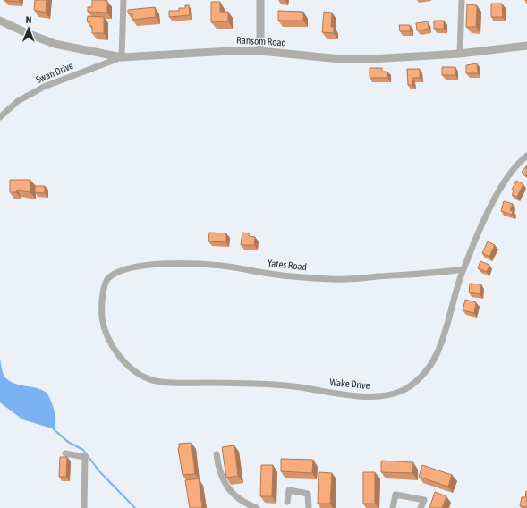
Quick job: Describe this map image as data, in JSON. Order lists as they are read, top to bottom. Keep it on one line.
{"streets":{"street":["Ransom Road","Swan Drive","Yates Road","Wake Drive"]},"crossings":[["Ransom Road","Swan Drive"],["Yates Road","Wake Drive"]],"north":"top"}
